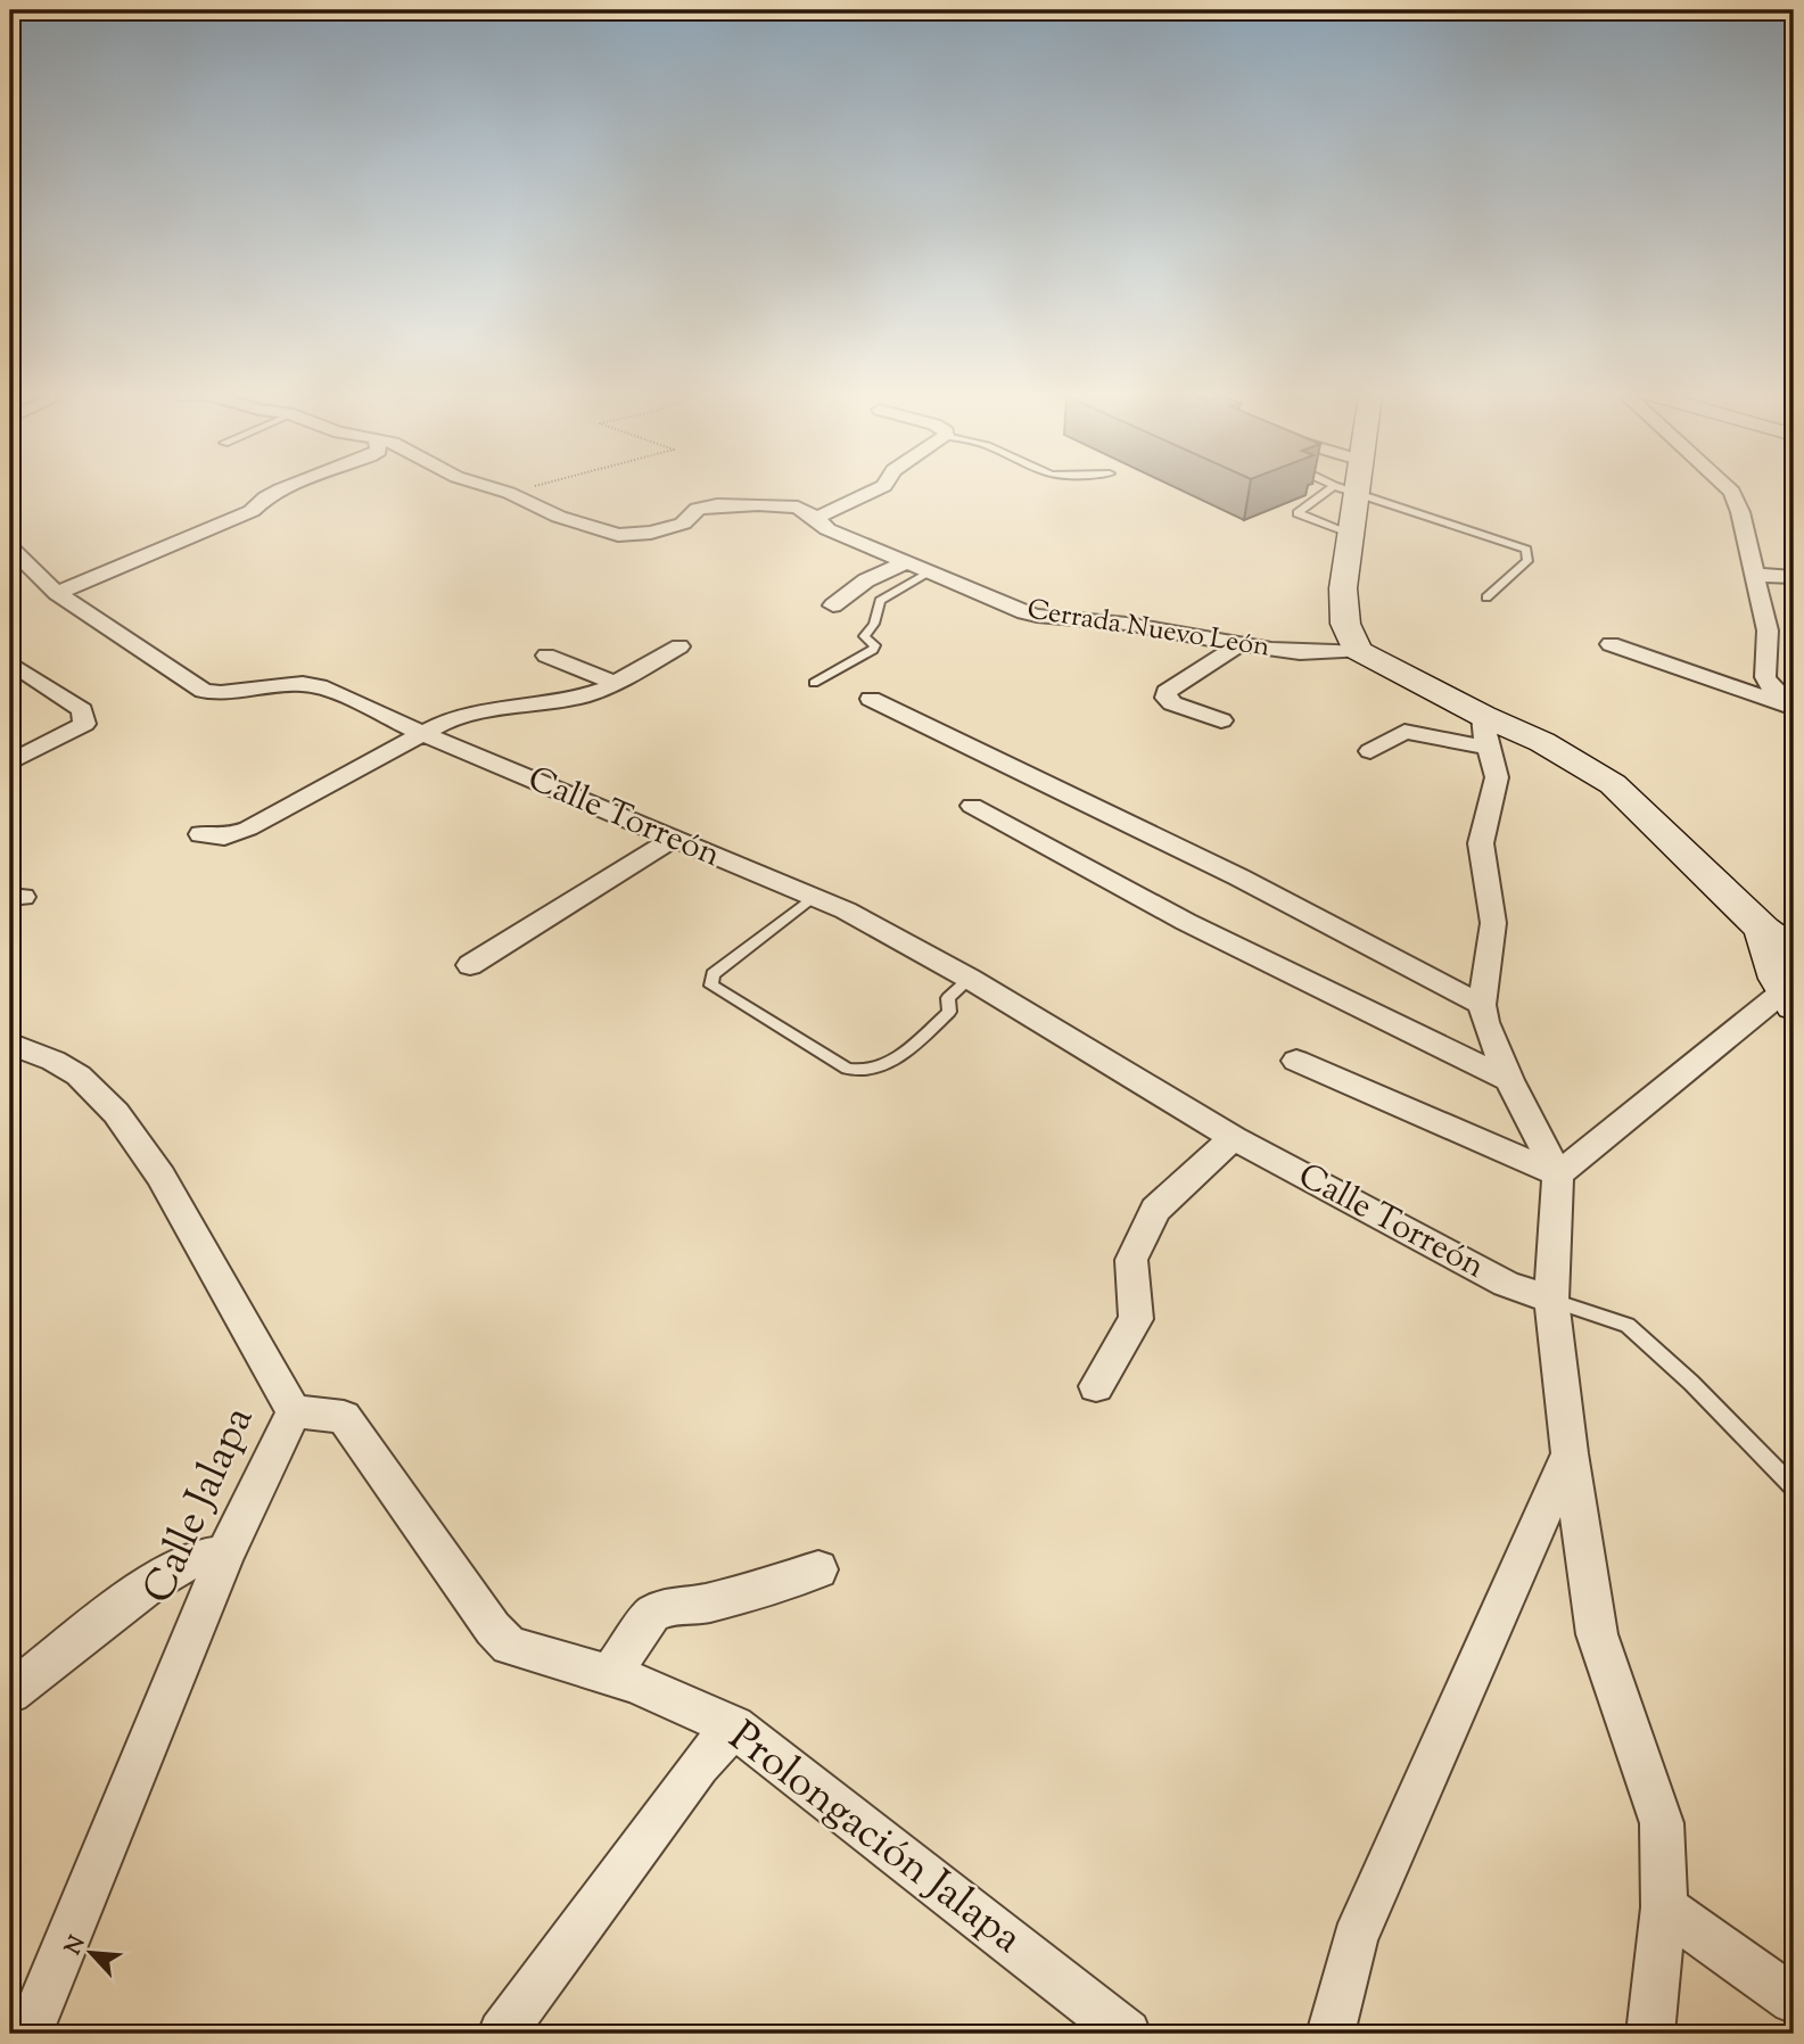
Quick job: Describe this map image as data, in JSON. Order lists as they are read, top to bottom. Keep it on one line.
{"streets":{"street":["Cerrada Nuevo León","Calle Torreón","Calle Jalapa","Prolongación Jalapa"]},"crossings":[["Calle Jalapa","Prolongación Jalapa"]],"north":"top left"}
